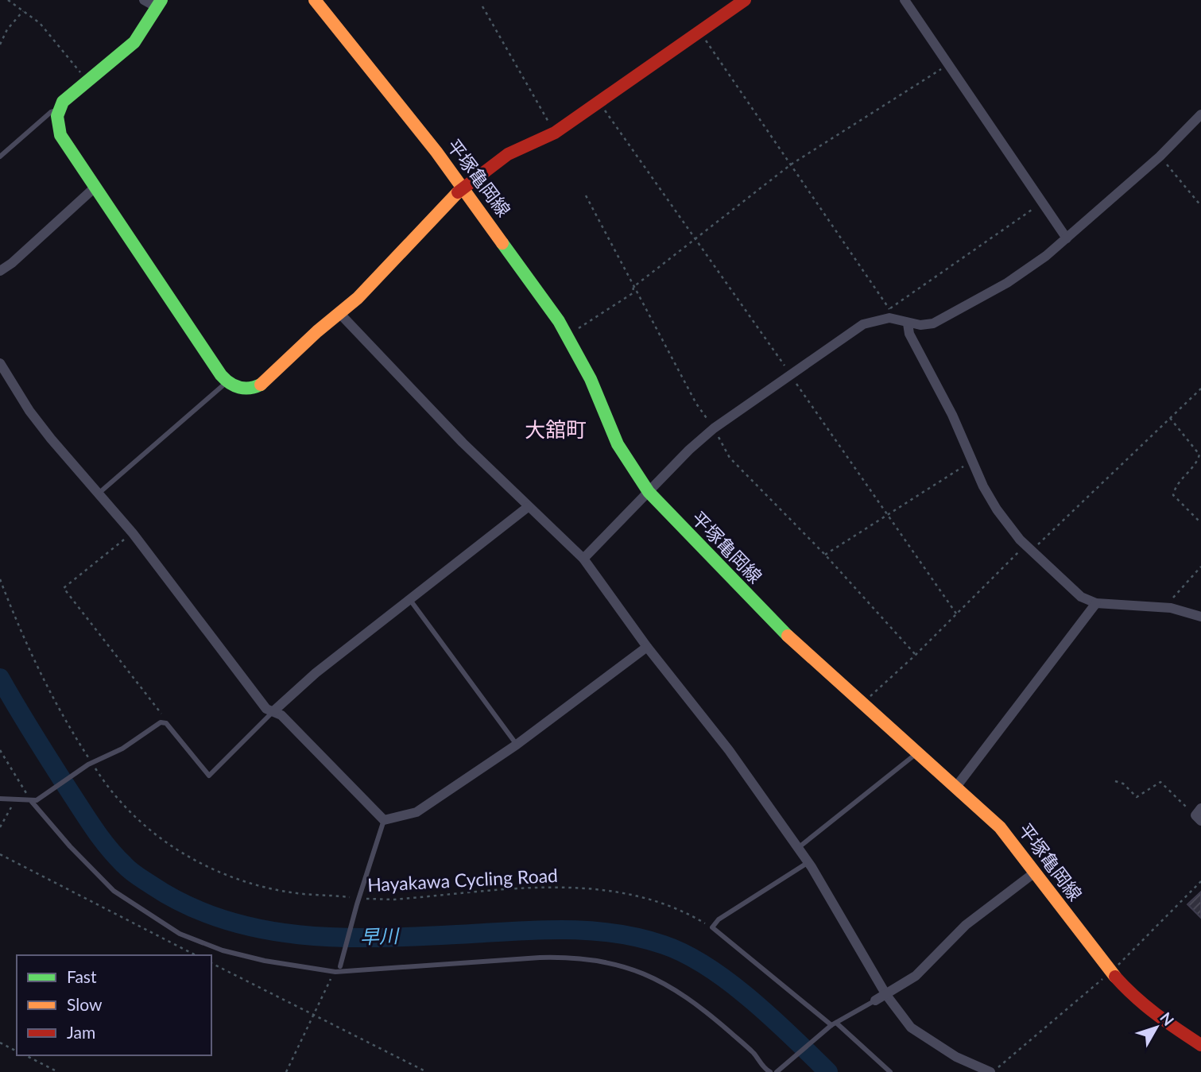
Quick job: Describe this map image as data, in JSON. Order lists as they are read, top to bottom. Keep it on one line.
{"streets":{"main road":["平塚亀岡線"],"path":["Hayakawa Cycling Road"]},"districts":["大舘町"],"water":["早川"],"legend":["Fast","Slow","Jam"],"north":"top right"}
